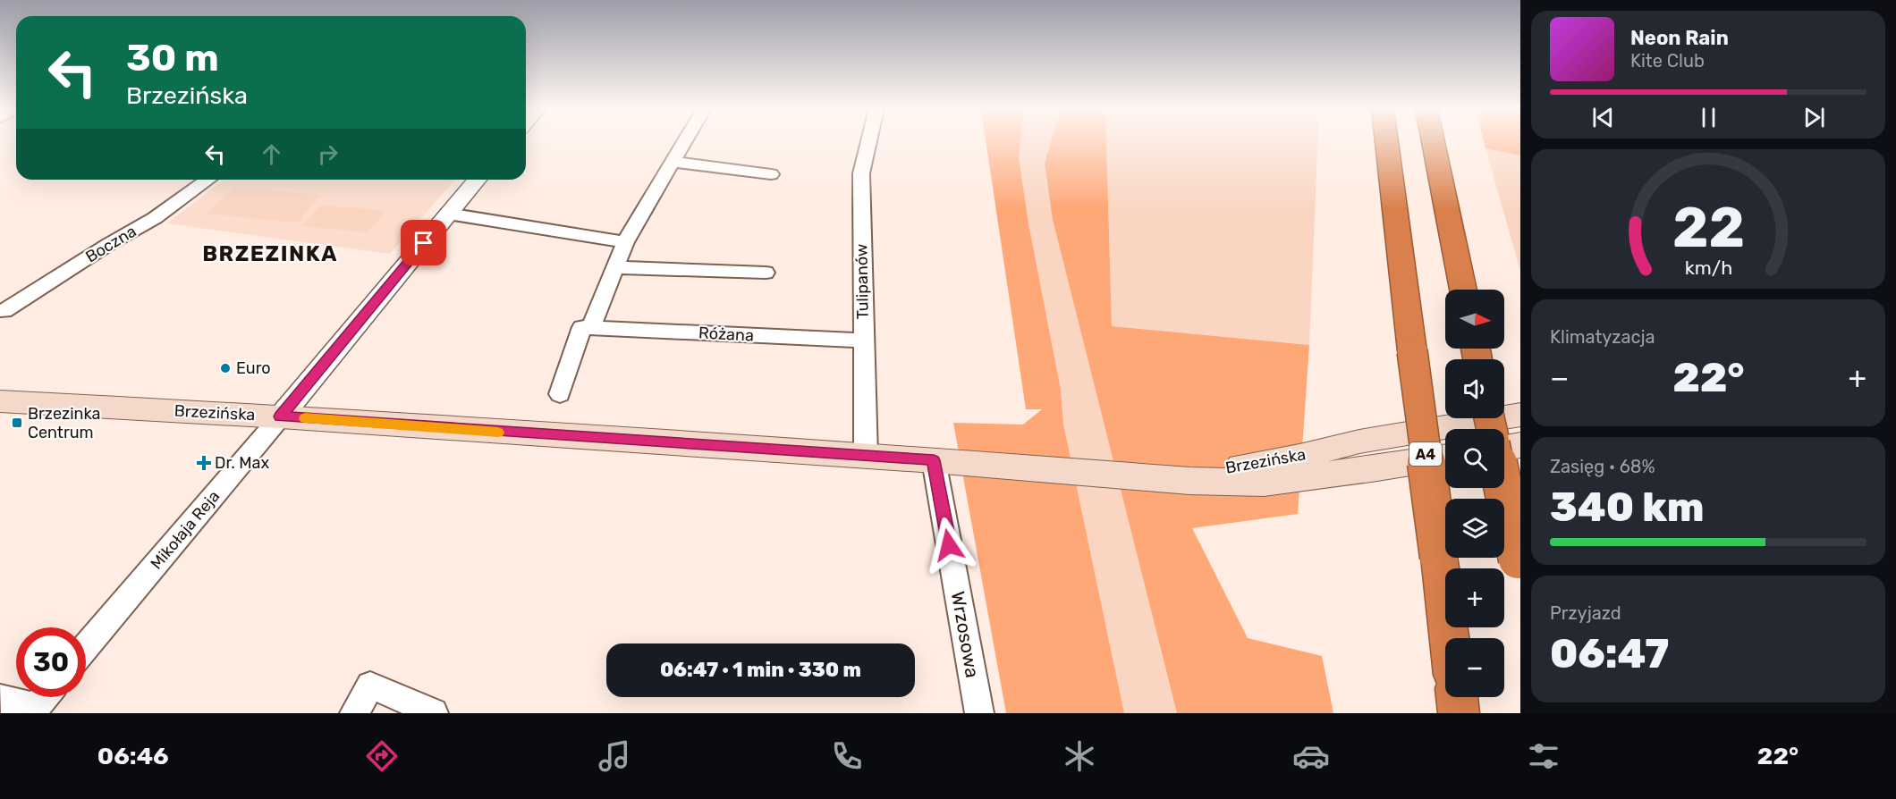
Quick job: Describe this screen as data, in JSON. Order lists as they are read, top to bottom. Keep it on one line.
{"streets":{"highway":["A4"],"main road":["Brzezińska"],"street":["Boczna","Tulipanów","Różana","Mikołaja Reja","Wrzosowa"]},"crossings":[["Tulipanów","Różana"],["Tulipanów","Brzezińska"],["Brzezińska","Mikołaja Reja"],["Brzezińska","Wrzosowa"]],"districts":["BRZEZINKA"],"places":{"other":["Euro"],"transit":["Brzezinka Centrum"],"health":["Dr. Max"]},"north":"right","page":{"turn":["30 m","Brzezińska"],"song":["Neon Rain","Kite Club"],"map_buttons":["+","−"],"tile":["Klimatyzacja",["Zasięg · 68%","340 km"],["Przyjazd","06:47"]],"heat":["−","22°","+"],"limit":"30","trip":"06:47 · 1 min · 330 m","tabs":["06:46","22°"],"gauge":["22","km/h"]}}
